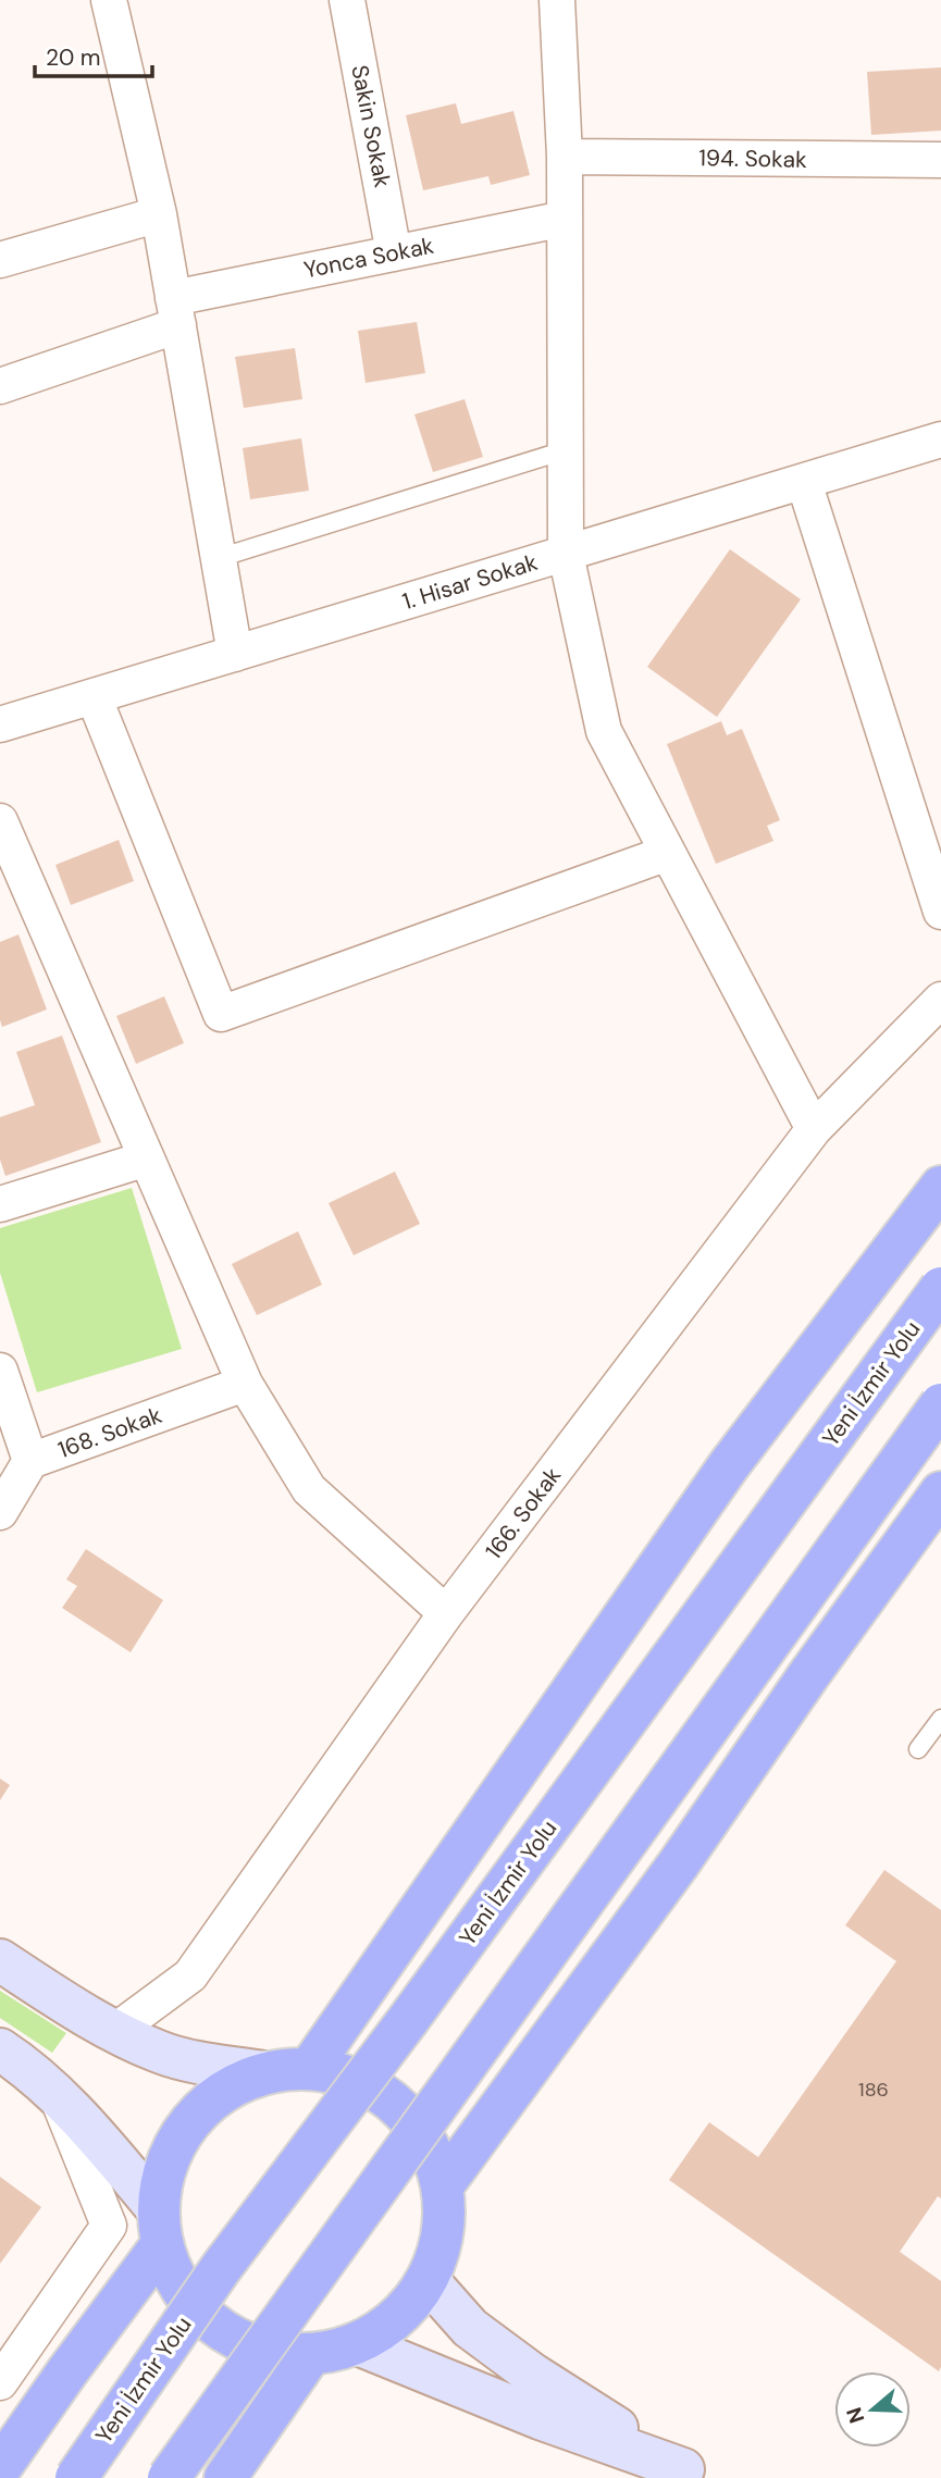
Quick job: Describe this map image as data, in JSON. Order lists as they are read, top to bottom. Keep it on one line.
{"streets":{"highway":["Yeni İzmir Yolu"],"street":["Sakin Sokak","194. Sokak","Yonca Sokak","1. Hisar Sokak","168. Sokak","166. Sokak"]},"crossings":[["Sakin Sokak","Yonca Sokak"]],"house_numbers":["186"],"scale_bar":"20 m","north":"left"}
